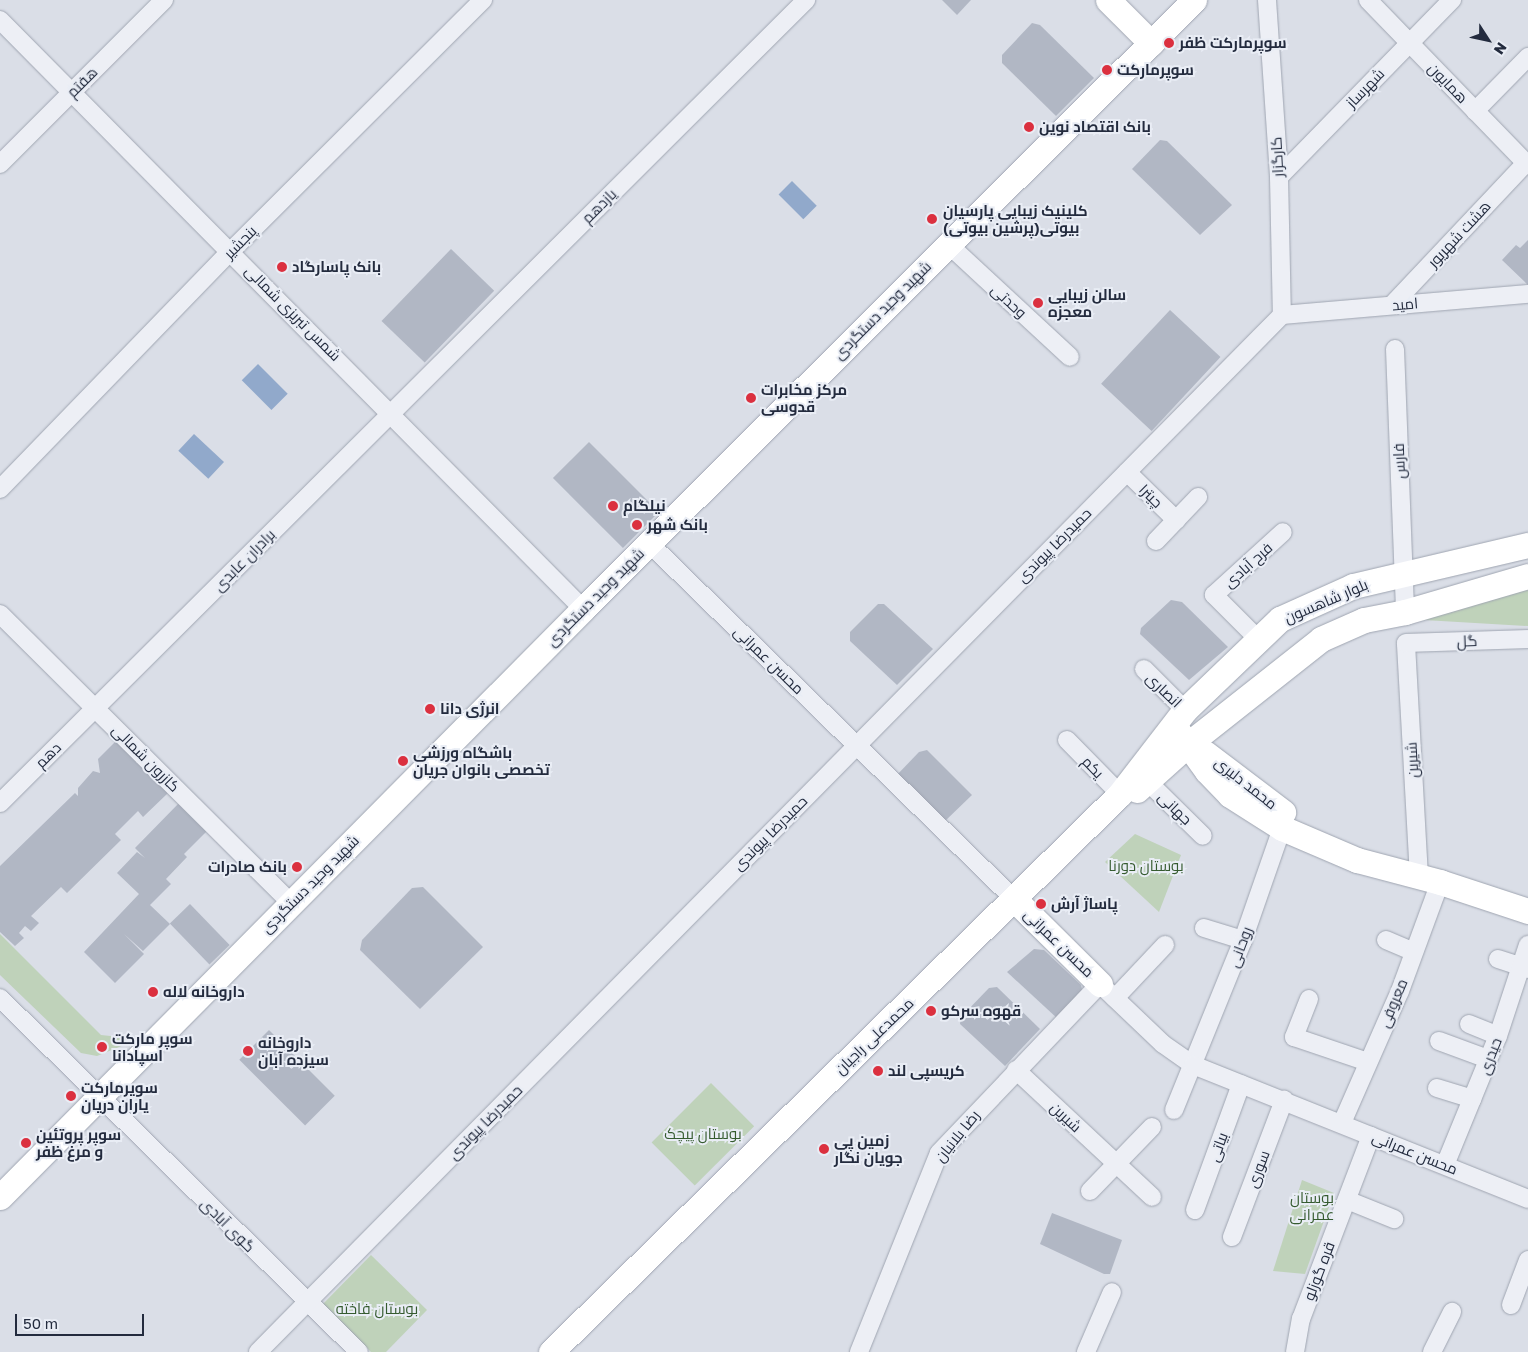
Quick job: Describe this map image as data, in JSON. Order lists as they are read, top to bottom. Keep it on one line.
{"streets":{"main road":["شهید وحید دستگردی","بلوار شاهسون","محسن عمرانی","محمد دلیری","محمدعلی راجیان"],"street":["هفتم","همایون","شهرساز","کارگزار","یازدهم","هشت شهریور","پنجشیر","وحدتی","امید","شمس تبریزی شمالی","فارس","چیترا","حمیدرضا پیوندی","برادران عابدی","فرح آبادی","گل","انصاری","دهم","کازرون شمالی","شیرین","یکم","جهانی","روحانی","معروفی","حیدری","رضا بلانیان","بیاتی","سوری","گوی آبادی","قره گوزلو"]},"crossings":[["هفتم","شمس تبریزی شمالی"],["همایون","شهرساز"],["همایون","هشت شهریور"],["شهرساز","کارگزار"],["کارگزار","امید"],["کارگزار","حمیدرضا پیوندی"],["یازدهم","شمس تبریزی شمالی"],["یازدهم","برادران عابدی"],["هشت شهریور","امید"],["پنجشیر","شمس تبریزی شمالی"],["وحدتی","شهید وحید دستگردی"],["امید","حمیدرضا پیوندی"],["شهید وحید دستگردی","شمس تبریزی شمالی"],["شهید وحید دستگردی","محسن عمرانی"],["شهید وحید دستگردی","کازرون شمالی"],["شهید وحید دستگردی","گوی آبادی"],["شمس تبریزی شمالی","برادران عابدی"],["فارس","بلوار شاهسون"],["چیترا","حمیدرضا پیوندی"],["حمیدرضا پیوندی","محسن عمرانی"],["حمیدرضا پیوندی","گوی آبادی"],["برادران عابدی","دهم"],["برادران عابدی","کازرون شمالی"],["فرح آبادی","بلوار شاهسون"],["بلوار شاهسون","انصاری"],["بلوار شاهسون","محمد دلیری"],["بلوار شاهسون","محمدعلی راجیان"],["گل","شیرین"],["محسن عمرانی","روحانی"],["محسن عمرانی","معروفی"],["محسن عمرانی","محمدعلی راجیان"],["محسن عمرانی","حیدری"],["محسن عمرانی","رضا بلانیان"],["محسن عمرانی","بیاتی"],["محسن عمرانی","سوری"],["محسن عمرانی","قره گوزلو"],["انصاری","محمد دلیری"],["انصاری","محمدعلی راجیان"],["دهم","کازرون شمالی"],["شیرین","محمد دلیری"],["شیرین","معروفی"],["شیرین","رضا بلانیان"],["یکم","محمدعلی راجیان"],["محمد دلیری","روحانی"],["محمد دلیری","معروفی"],["محمد دلیری","محمدعلی راجیان"],["جهانی","محمدعلی راجیان"]],"parks":["بوستان دورنا","بوستان پیچک","بوستان عمرانی","بوستان فاخته"],"places":["سوپرمارکت ظفر","سوپرمارکت","بانک اقتصاد نوین","کلینیک زیبایی پارسیان بیوتی(پرشین بیوتی)","بانک پاسارگاد","سالن زیبایی معجزه","مرکز مخابرات قدوسی","نیلگام","بانک شهر","انرژی دانا","باشگاه ورزشی تخصصی بانوان جریان","بانک صادرات","پاساژ آرش","داروخانه لاله","قهوه سرکو","سوپر مارکت اسپادانا","داروخانه سیزده آبان","کریسپی لند","سوپرمارکت یاران دریان","سوپر پروتئین و مرغ ظفر","زمین پی جویان نگار"],"scale_bar":"50 m","north":"bottom right"}
